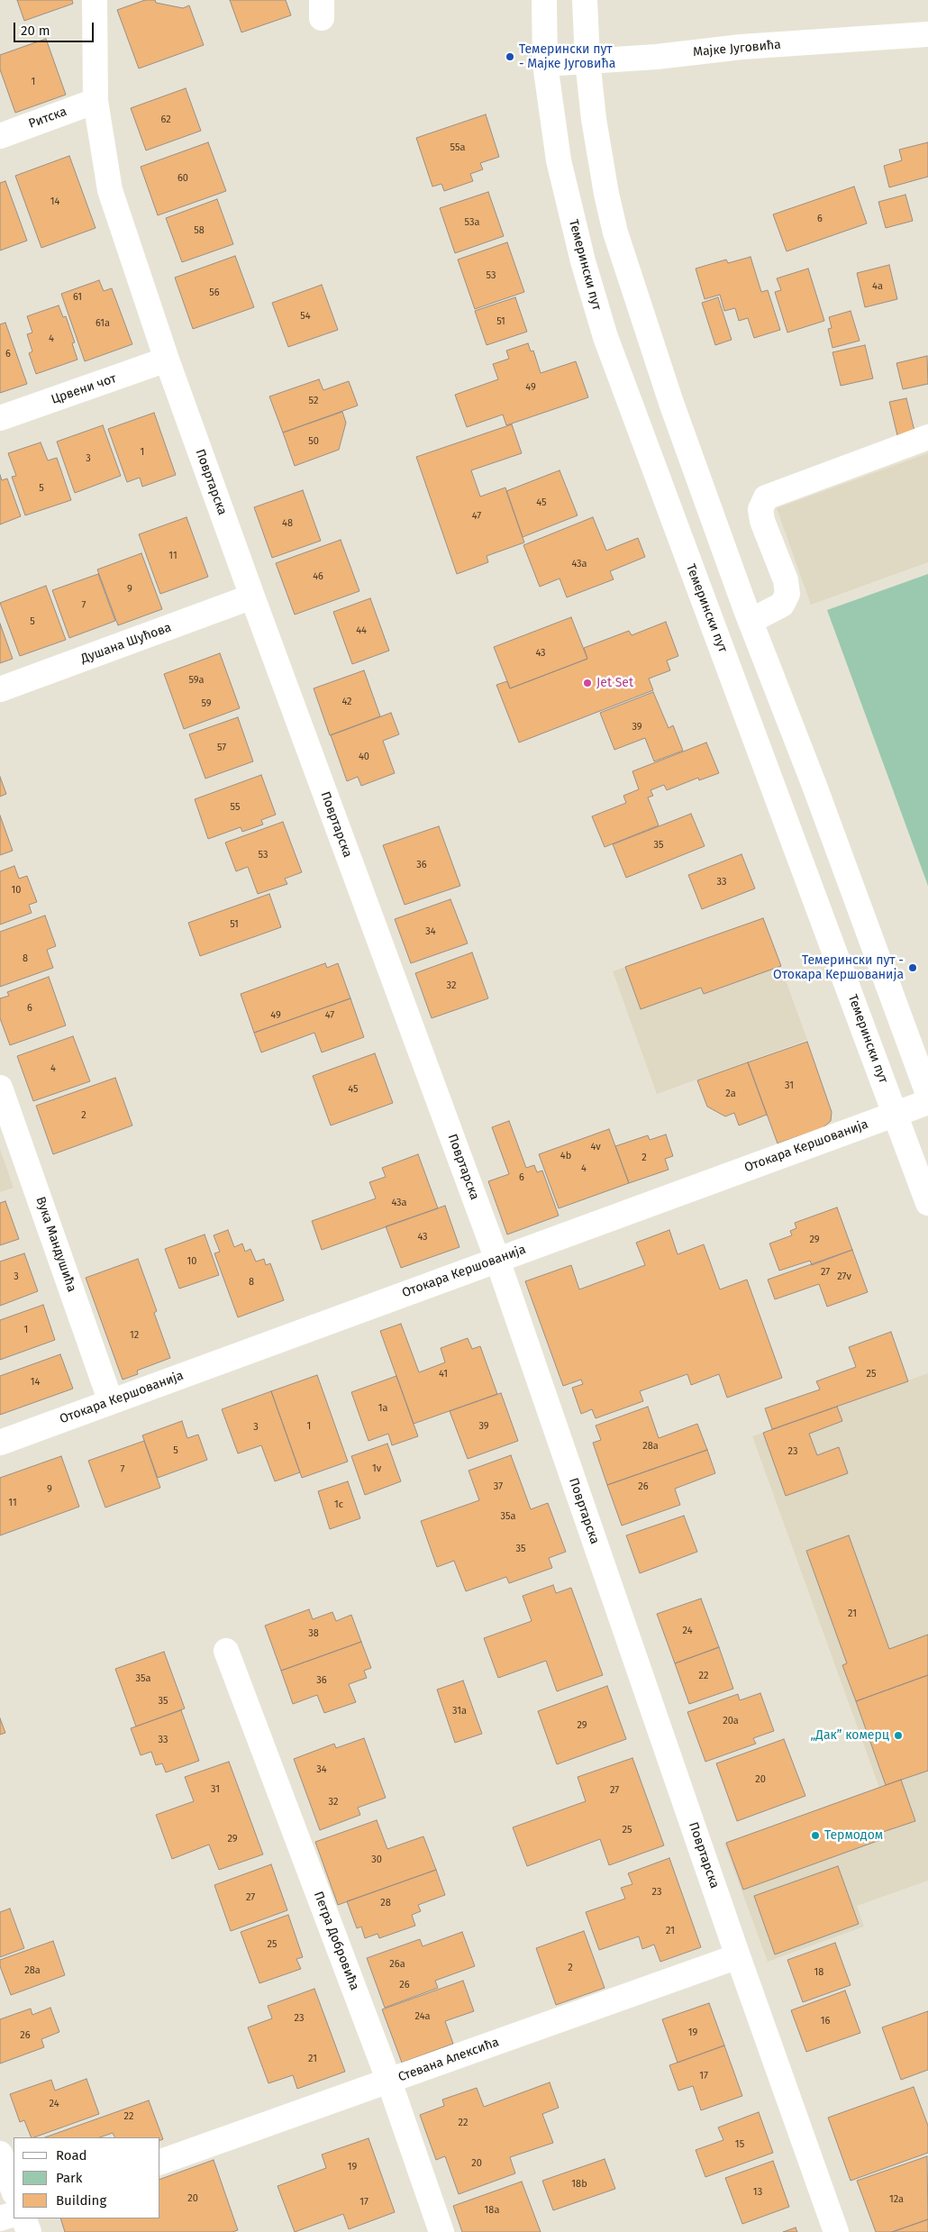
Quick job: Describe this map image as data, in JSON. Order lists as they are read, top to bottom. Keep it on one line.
{"streets":{"street":["Мајке Југовића","Ритска","Темерински пут","Црвени чот","Повртарска","Душана Шућова","Отокара Кершованија","Вука Мандушића","Петра Добровића","Стевана Алексића"]},"crossings":[["Мајке Југовића","Темерински пут"],["Ритска","Повртарска"],["Темерински пут","Отокара Кершованија"],["Црвени чот","Повртарска"],["Повртарска","Душана Шућова"],["Повртарска","Отокара Кершованија"],["Повртарска","Стевана Алексића"],["Отокара Кершованија","Вука Мандушића"],["Петра Добровића","Стевана Алексића"]],"places":["Темерински пут - Мајке Југовића","Jet Set","Темерински пут - Отокара Кершованија","„Дак” комерц","Термодом"],"house_numbers":["1","62","55a","60","14","6","53a","58","53","4a","56","61","54","51","61a","4","6","49","52","50","1","3","5","45","47","48","11","43a","46","9","7","5","44","43","59a","42","59","39","57","40","55","35","53","36","33","10","51","34","8","32","6","49","47","4","31","45","2a","2","4v","4b","2","4","6","43a","43","29","10","27","3","27v","8","1","12","41","25","14","1a","1","39","3","28a","5","23","1v","7","37","26","9","11","1c","35a","35","21","24","38","22","35a","36","35","31a","20a","29","33","34","20","31","27","32","25","29","30","23","27","28","21","25","26a","2","28a","18","26","24a","23","16","19","26","21","17","24","22","22","15","20","19","18b","13","20","12a","17","18a"],"legend":["Road","Park","Building"],"scale_bar":"20 m"}
